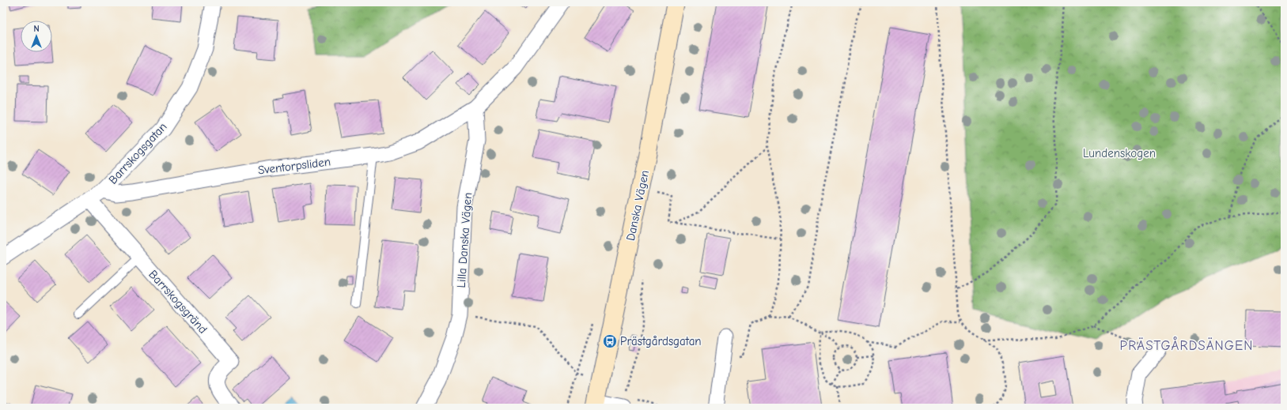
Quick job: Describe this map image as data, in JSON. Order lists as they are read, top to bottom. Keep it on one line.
{"streets":{"street":["Barrskogsgatan","Sventorpsliden","Danska Vägen","Lilla Danska Vägen","Barrskogsgränd"]},"crossings":[["Barrskogsgatan","Sventorpsliden"],["Barrskogsgatan","Barrskogsgränd"],["Sventorpsliden","Lilla Danska Vägen"]],"districts":["PRÄSTGÅRDSÄNGEN"],"parks":["Lundenskogen"],"places":{"bus stop":["Prästgårdsgatan"]},"north":"top"}
